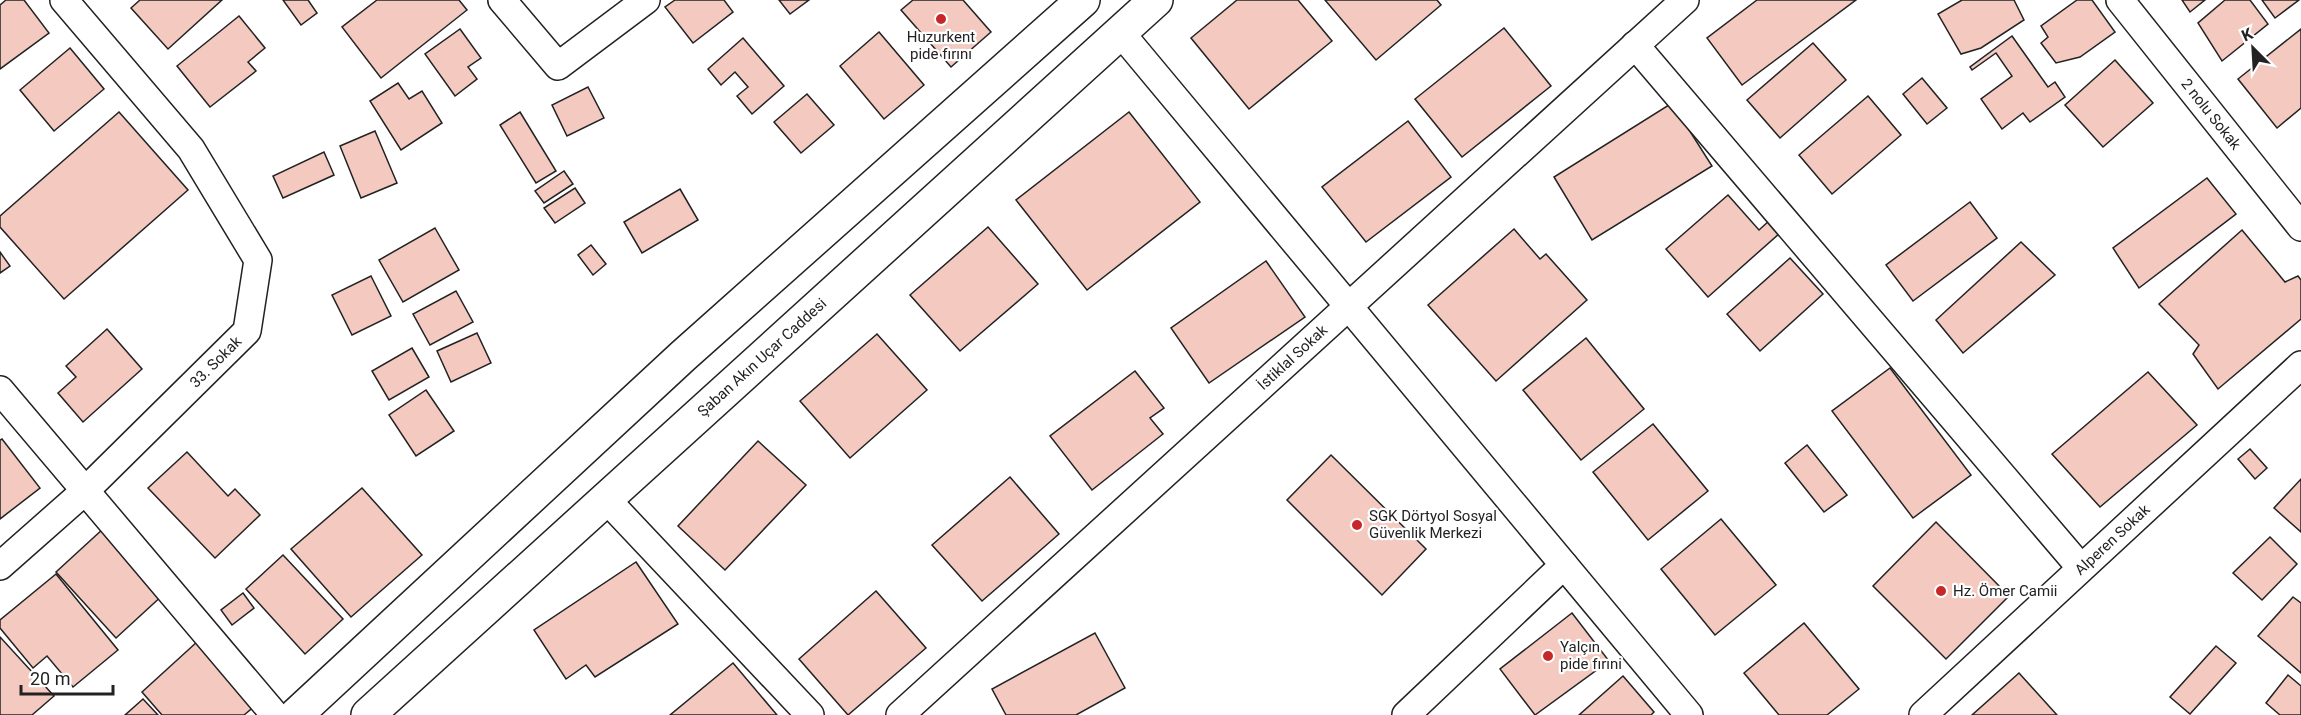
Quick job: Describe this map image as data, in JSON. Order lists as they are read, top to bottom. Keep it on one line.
{"streets":{"main road":["Şaban Akın Uçar Caddesi"],"street":["2 nolu Sokak","İstiklal Sokak","33. Sokak","Alperen Sokak"]},"places":["Huzurkent pide fırını","SGK Dörtyol Sosyal Güvenlik Merkezi","Hz. Ömer Camii","Yalçın pide fırıni"],"scale_bar":"20 m","north":"top left"}
